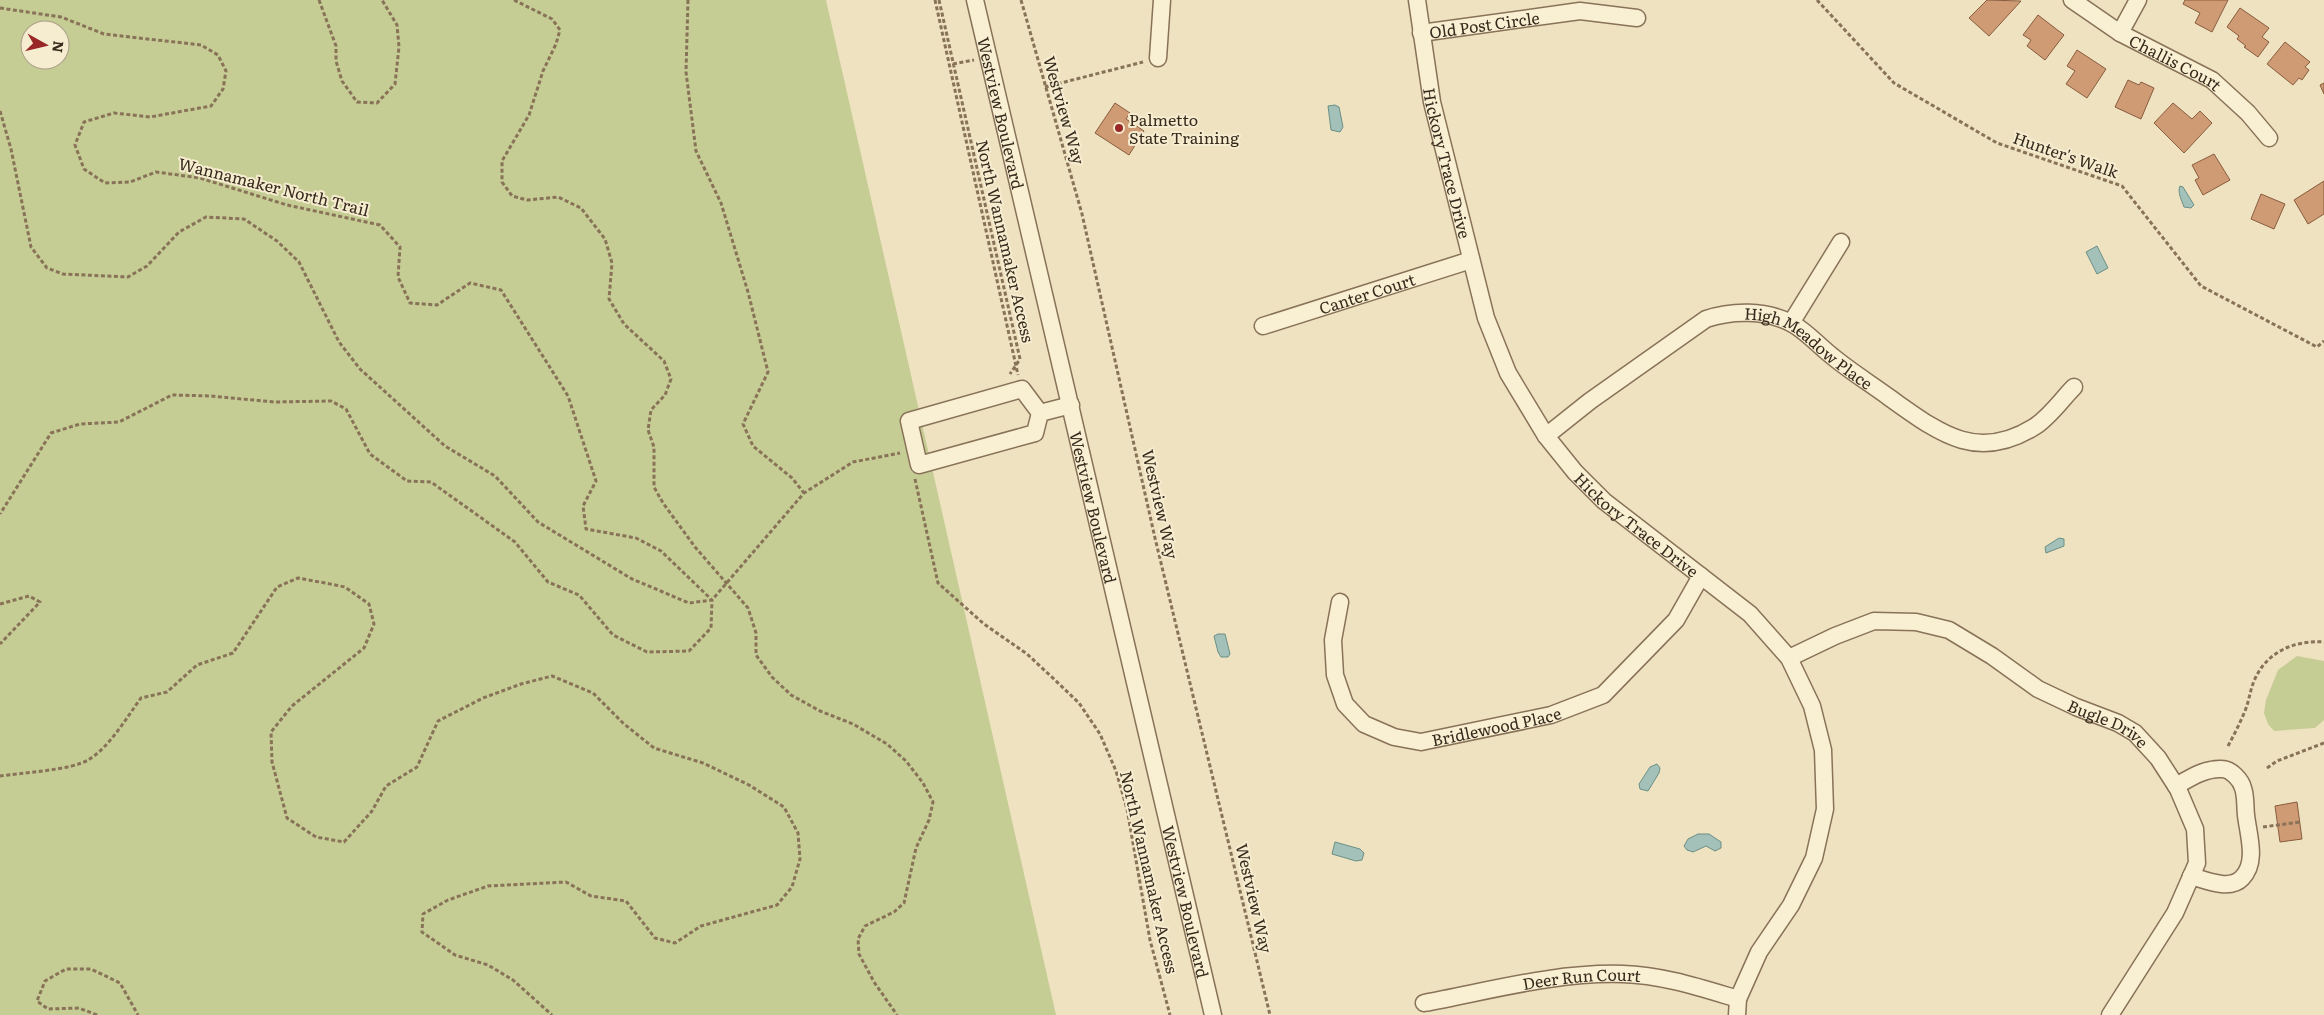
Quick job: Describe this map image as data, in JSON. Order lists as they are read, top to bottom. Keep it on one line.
{"streets":{"street":["Old Post Circle","Challis Court","Westview Boulevard","Hickory Trace Drive","Canter Court","High Meadow Place","Bridlewood Place","Bugle Drive","Deer Run Court"],"path":["Westview Way","Hunter's Walk","Wannamaker North Trail","North Wannamaker Access"]},"crossings":[["Old Post Circle","Hickory Trace Drive"],["Hickory Trace Drive","Canter Court"],["Hickory Trace Drive","High Meadow Place"],["Hickory Trace Drive","Bridlewood Place"],["Hickory Trace Drive","Bugle Drive"],["Hickory Trace Drive","Deer Run Court"]],"places":["Palmetto State Training"],"north":"right"}
